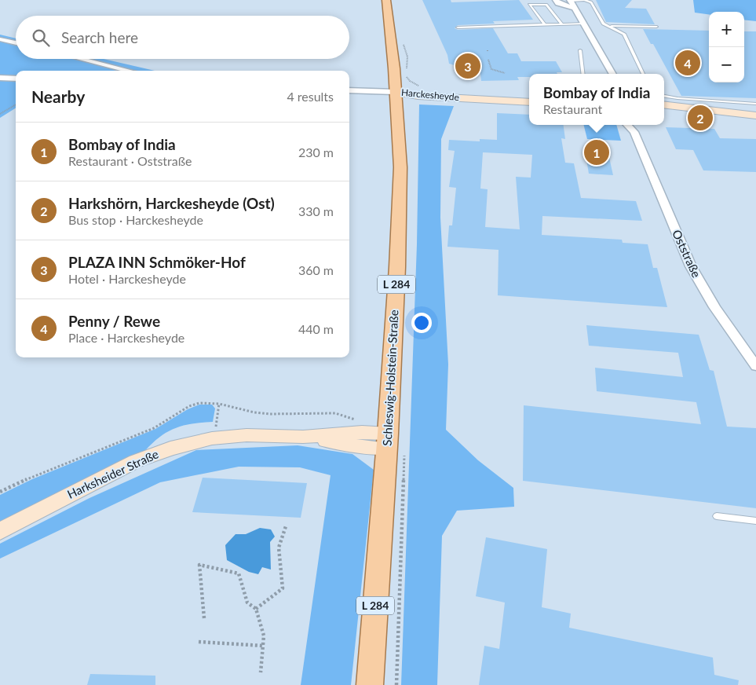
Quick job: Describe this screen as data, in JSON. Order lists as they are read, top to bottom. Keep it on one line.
{"streets":{"main road":["Harckesheyde","L 284","Schleswig-Holstein-Straße","Harksheider Straße"],"street":["Oststraße"]},"crossings":[["Harckesheyde","Schleswig-Holstein-Straße"],["Schleswig-Holstein-Straße","Harksheider Straße"]],"page":{"map_buttons":["+","−"],"search":"Search here","pins":["4","3","2","1"],"heading":["Nearby","4 results"],"popup":["Bombay of India","Restaurant"],"list":[{"mark":"1","name":"Bombay of India","note":"Restaurant · Oststraße","value":"230 m"},{"mark":"2","name":"Harkshörn, Harckesheyde (Ost)","note":"Bus stop · Harckesheyde","value":"330 m"},{"mark":"3","name":"PLAZA INN Schmöker-Hof","note":"Hotel · Harckesheyde","value":"360 m"},{"mark":"4","name":"Penny / Rewe","note":"Place · Harckesheyde","value":"440 m"}]}}
